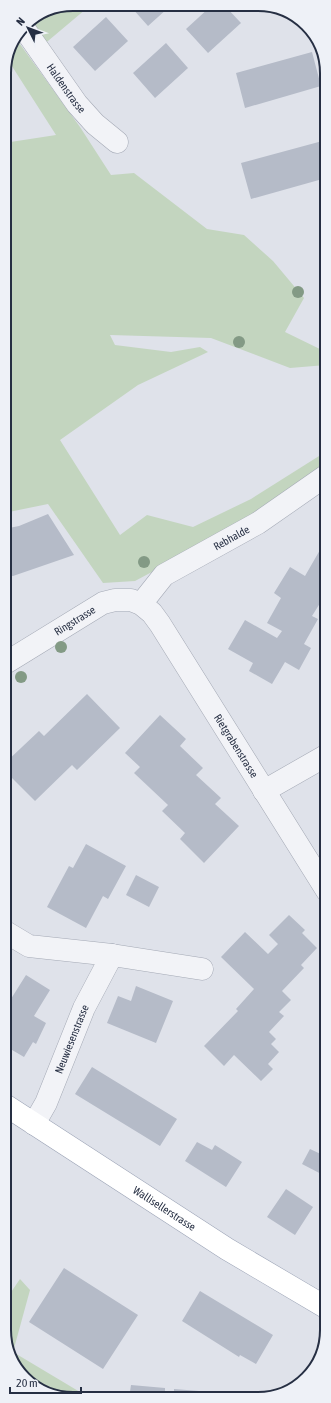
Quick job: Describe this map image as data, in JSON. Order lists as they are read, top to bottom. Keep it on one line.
{"streets":{"main road":["Wallisellerstrasse"],"street":["Haldenstrasse","Rebhalde","Ringstrasse","Rietgrabenstrasse","Neuwiesenstrasse"]},"crossings":[["Rebhalde","Ringstrasse"],["Rebhalde","Rietgrabenstrasse"],["Ringstrasse","Rietgrabenstrasse"],["Neuwiesenstrasse","Wallisellerstrasse"]],"scale_bar":"20 m","north":"top left"}
